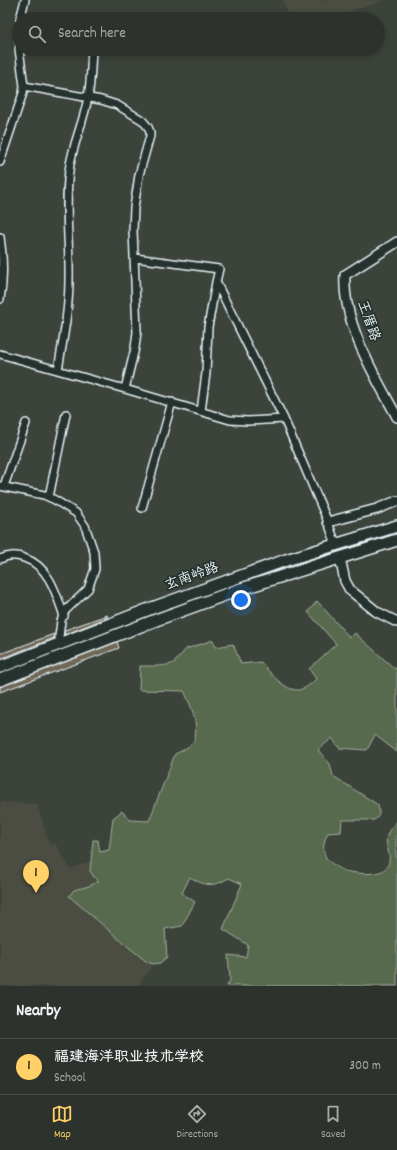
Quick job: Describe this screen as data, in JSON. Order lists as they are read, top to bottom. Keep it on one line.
{"streets":{"main road":["玄南岭路"],"street":["王厝路"]},"page":{"search":"Search here","pins":"1","heading":"Nearby","list":[{"mark":"1","name":"福建海洋职业技术学校","note":"School","value":"300 m"}],"nav":["Map","Directions","Saved"]}}
